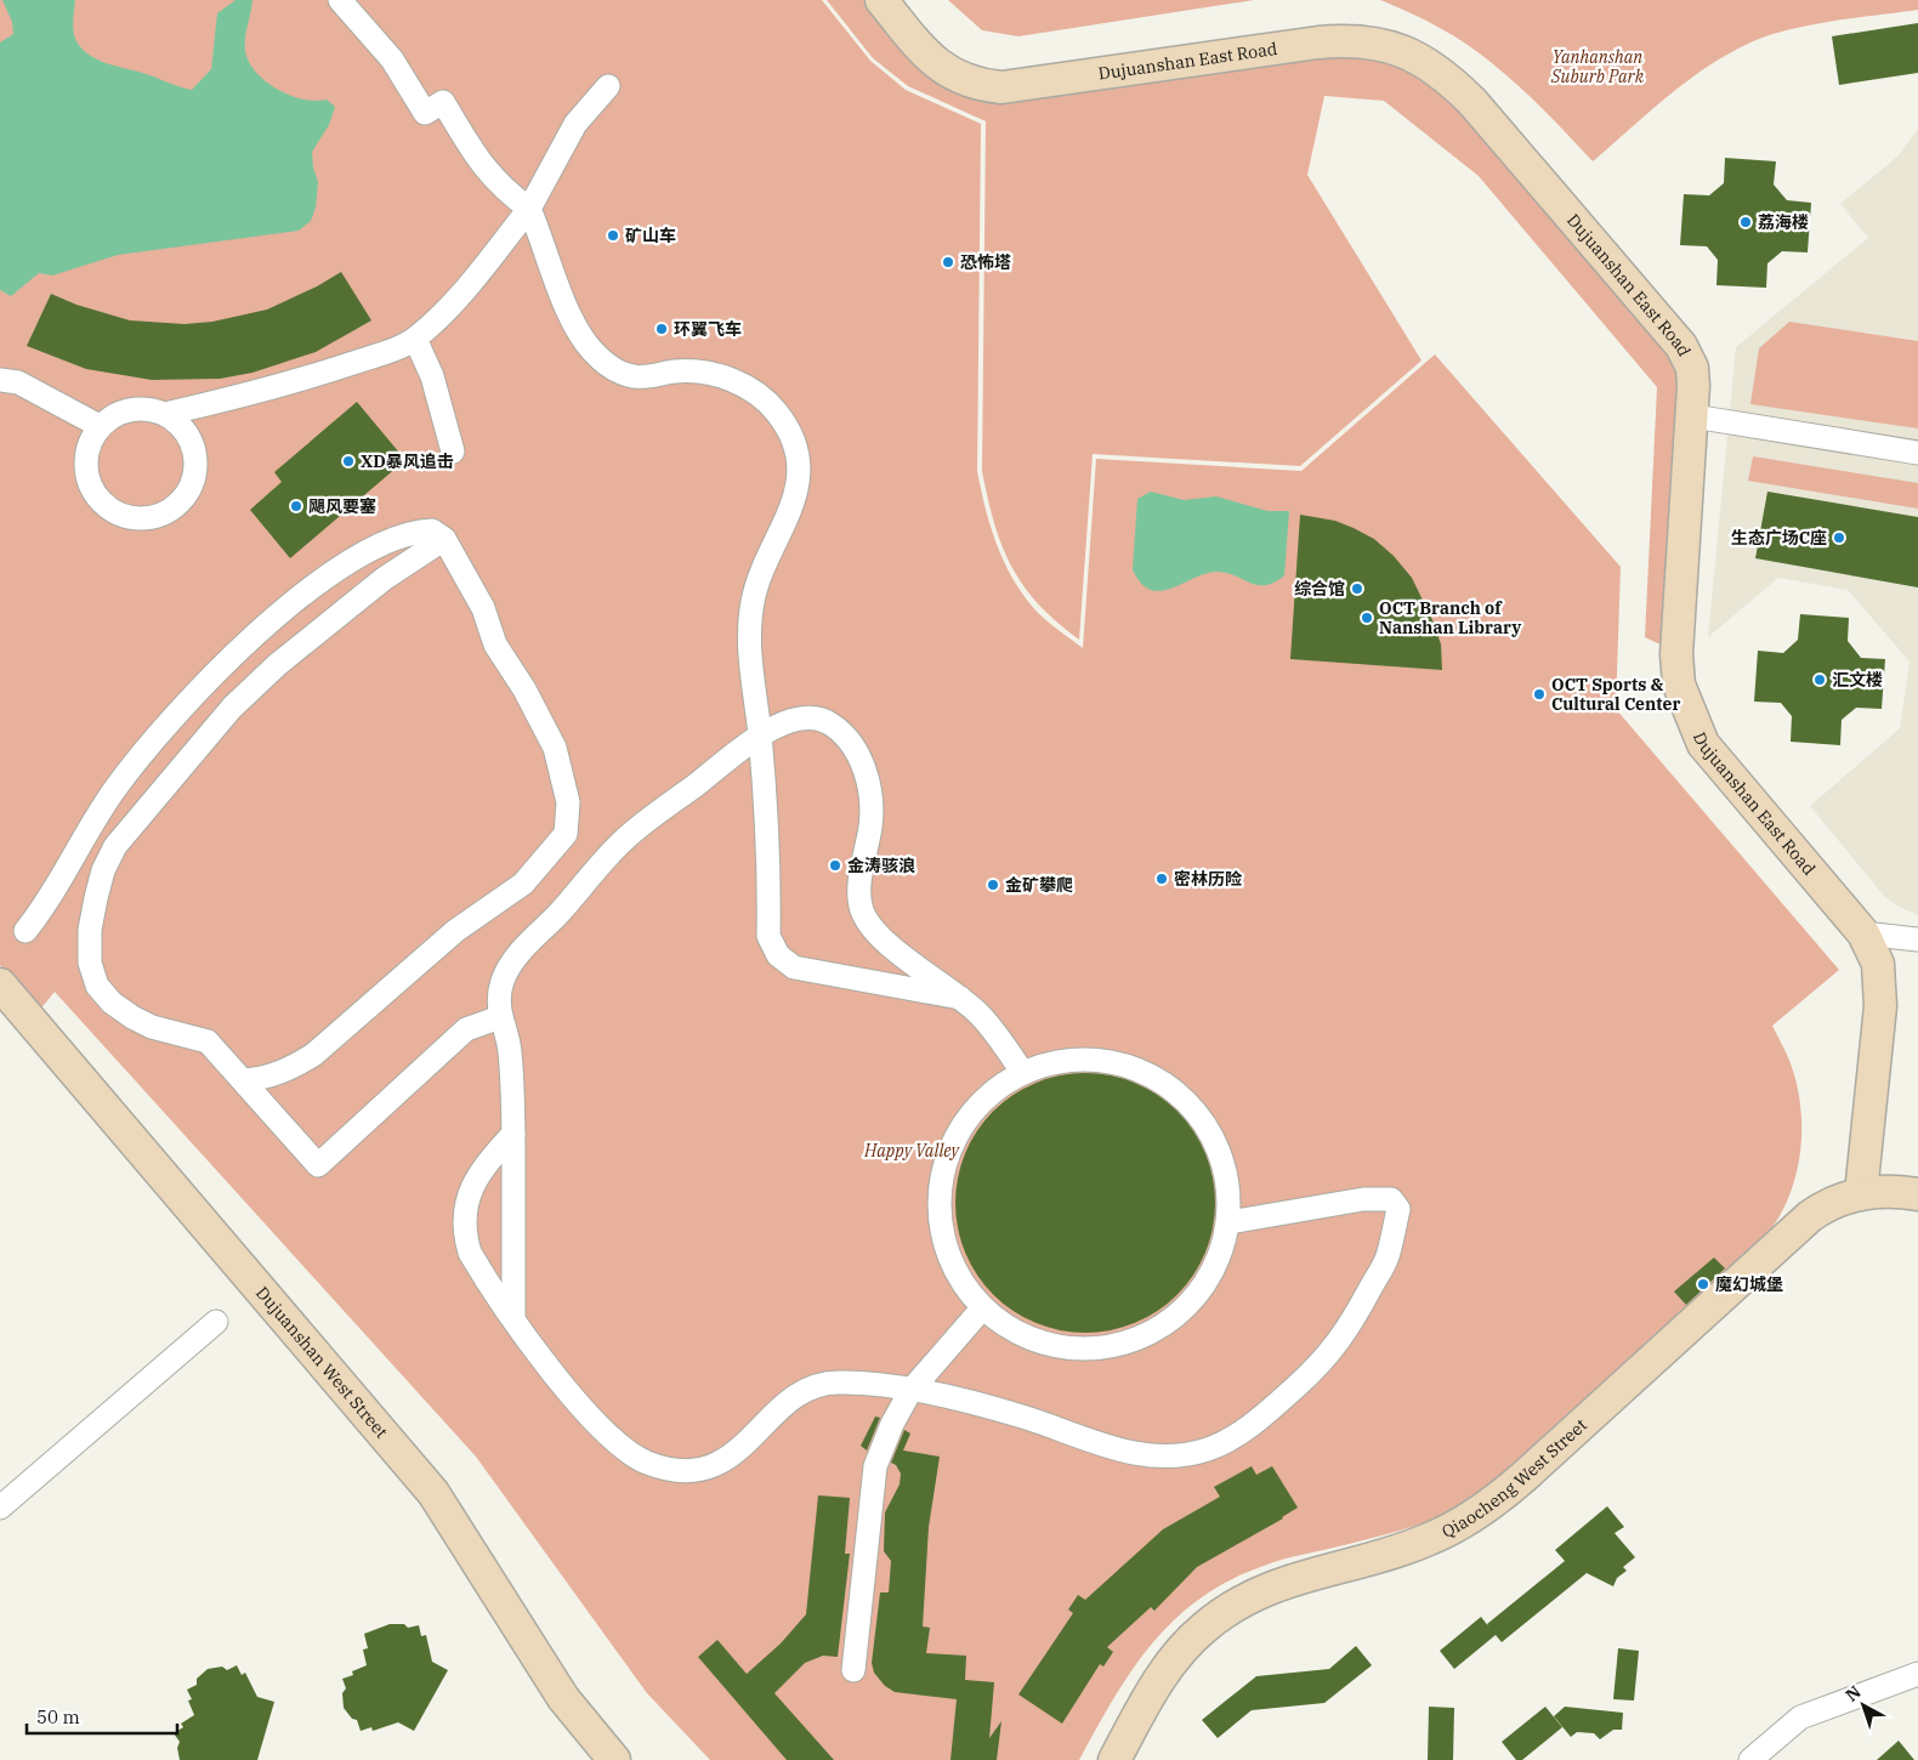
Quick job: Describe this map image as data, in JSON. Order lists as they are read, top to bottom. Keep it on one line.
{"streets":{"street":["Dujuanshan East Road","Dujuanshan West Street","Qiaocheng West Street"]},"crossings":[["Dujuanshan East Road","Qiaocheng West Street"]],"parks":["Yanhanshan Suburb Park","Happy Valley"],"places":["荔海楼","矿山车","恐怖塔","环翼飞车","XD暴风追击","飓风要塞","生态广场C座","综合馆","OCT Branch of Nanshan Library","汇文楼","OCT Sports & Cultural Center","金涛骇浪","密林历险","金矿攀爬","魔幻城堡"],"scale_bar":"50 m","north":"top left"}
